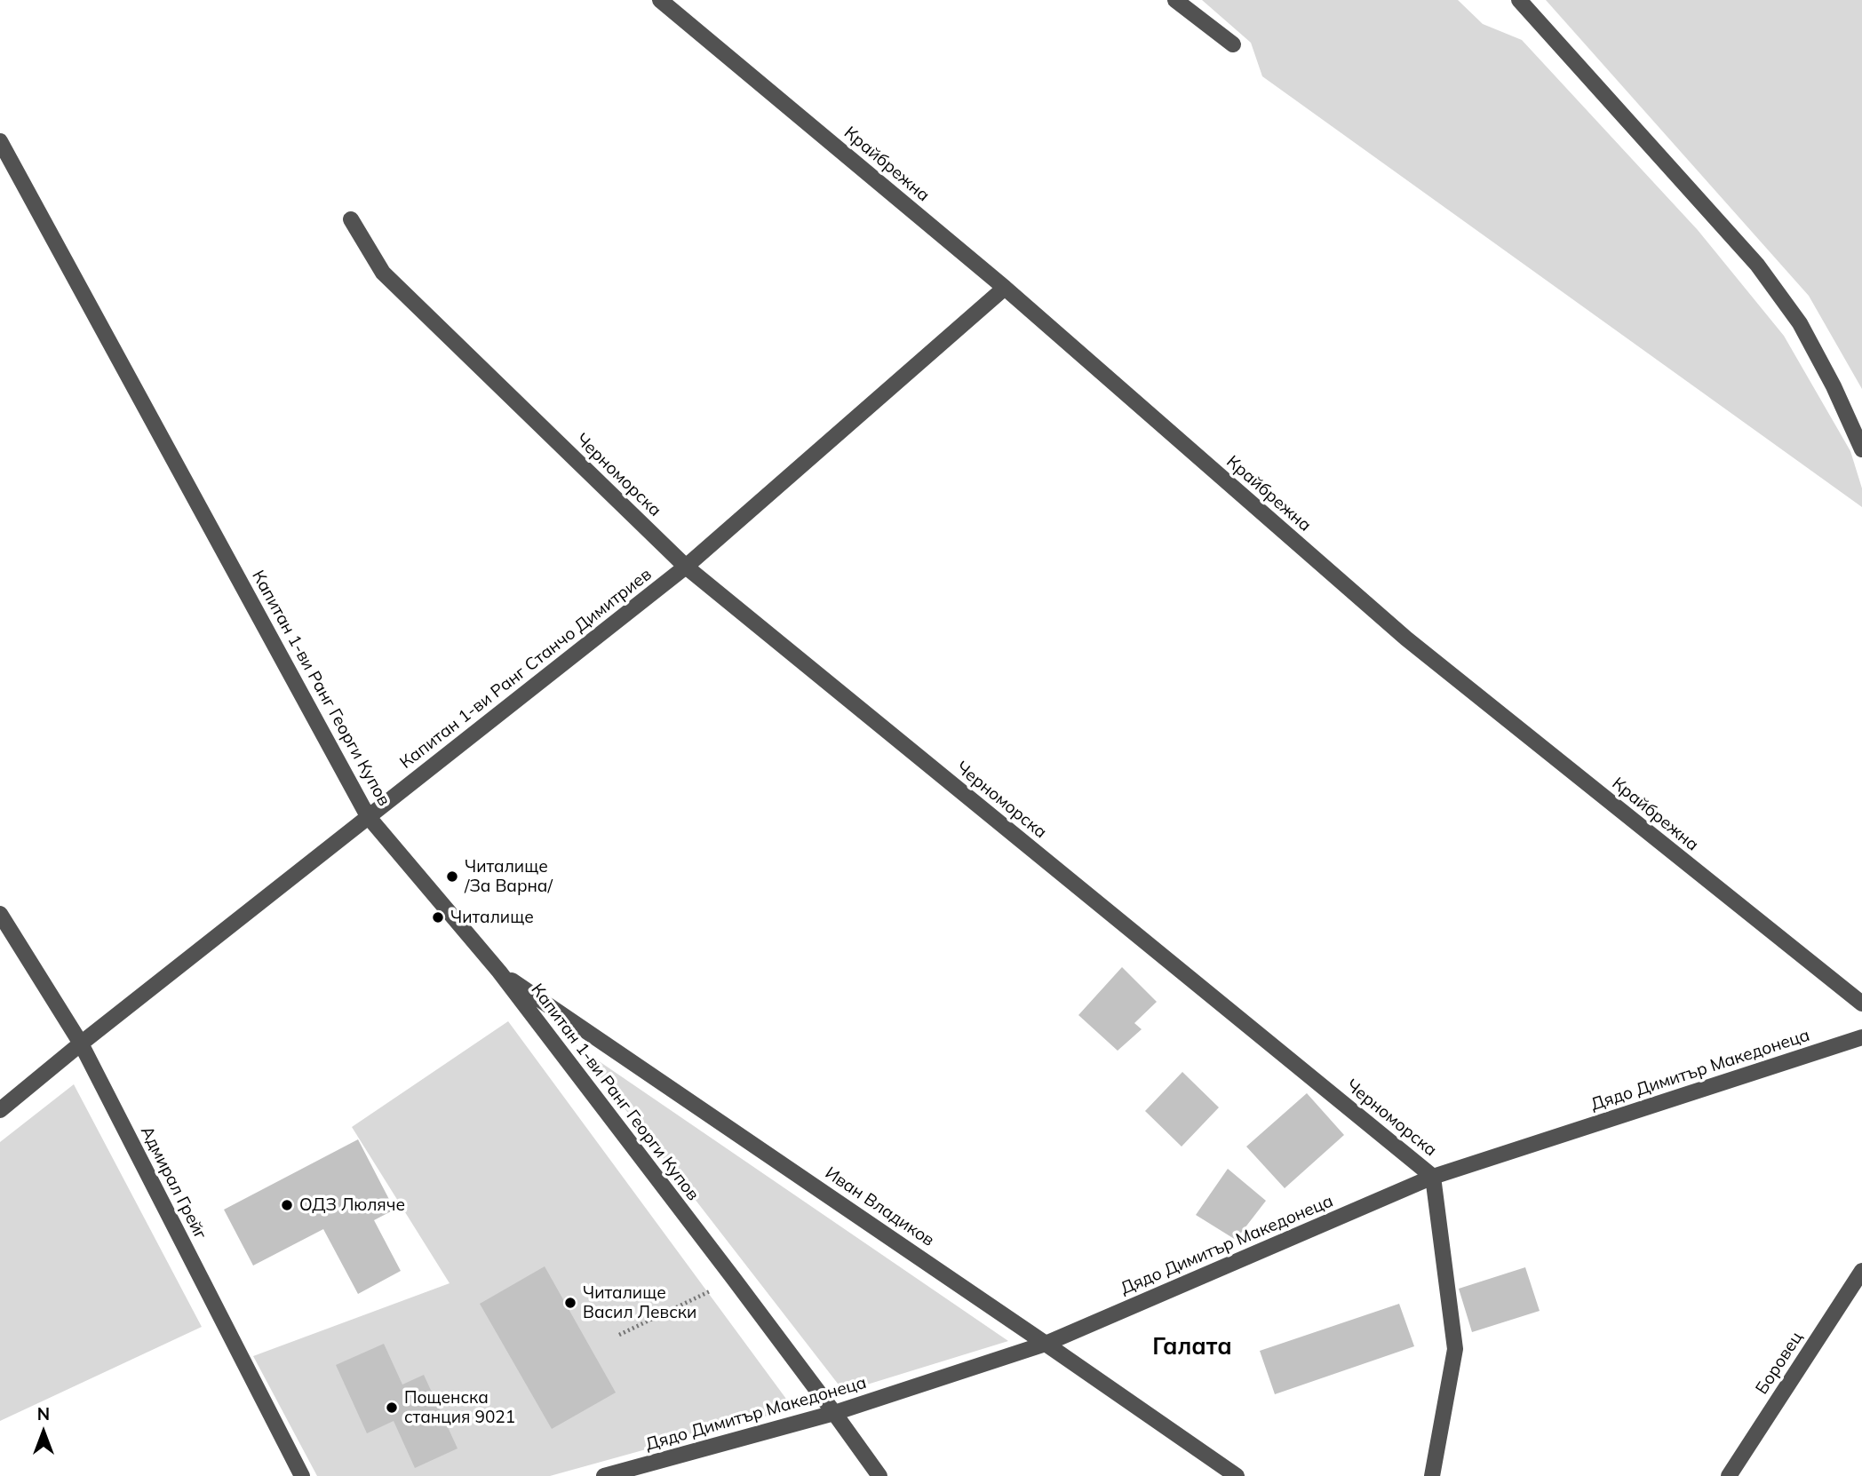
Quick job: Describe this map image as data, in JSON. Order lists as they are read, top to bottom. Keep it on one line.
{"streets":{"street":["Крайбрежна","Черноморска","Капитан 1-ви Ранг Станчо Димитриев","Капитан 1-ви Ранг Георги Купов","Дядо Димитър Македонеца","Адмирал Грейг","Иван Владиков","Боровец"]},"crossings":[["Крайбрежна","Капитан 1-ви Ранг Станчо Димитриев"],["Черноморска","Капитан 1-ви Ранг Станчо Димитриев"],["Черноморска","Дядо Димитър Македонеца"],["Капитан 1-ви Ранг Станчо Димитриев","Капитан 1-ви Ранг Георги Купов"],["Капитан 1-ви Ранг Станчо Димитриев","Адмирал Грейг"],["Капитан 1-ви Ранг Георги Купов","Дядо Димитър Македонеца"],["Капитан 1-ви Ранг Георги Купов","Иван Владиков"],["Дядо Димитър Македонеца","Иван Владиков"]],"districts":["Галата"],"places":["Читалище /За Варна/","Читалище","ОДЗ Люляче","Читалище Васил Левски","Пощенска станция 9021"],"north":"top"}
